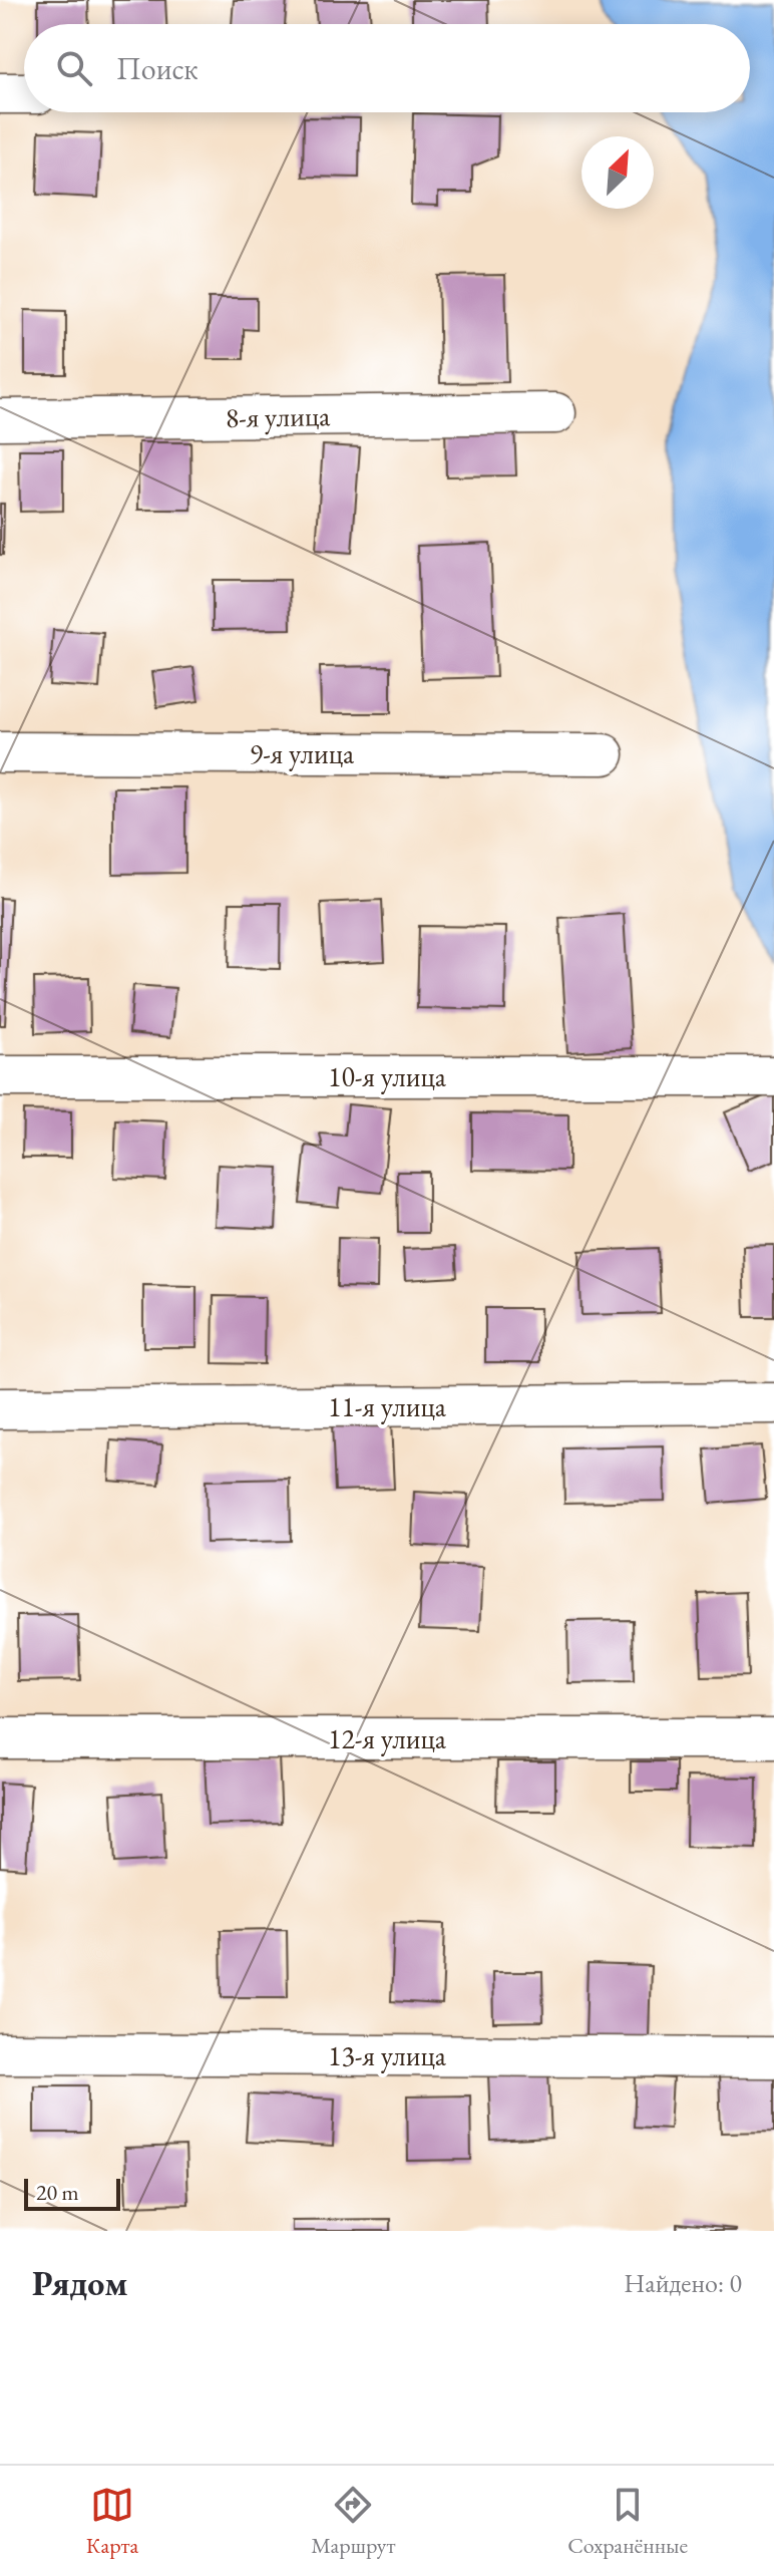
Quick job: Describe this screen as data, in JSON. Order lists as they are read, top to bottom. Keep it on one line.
{"streets":{"street":["8-я улица","9-я улица","10-я улица","11-я улица","12-я улица","13-я улица"]},"scale_bar":"20 m","north":"top right","page":{"search":"Поиск","scale":"20 m","heading":["Рядом","Найдено: 0"],"nav":["Карта","Маршрут","Сохранённые"]}}
